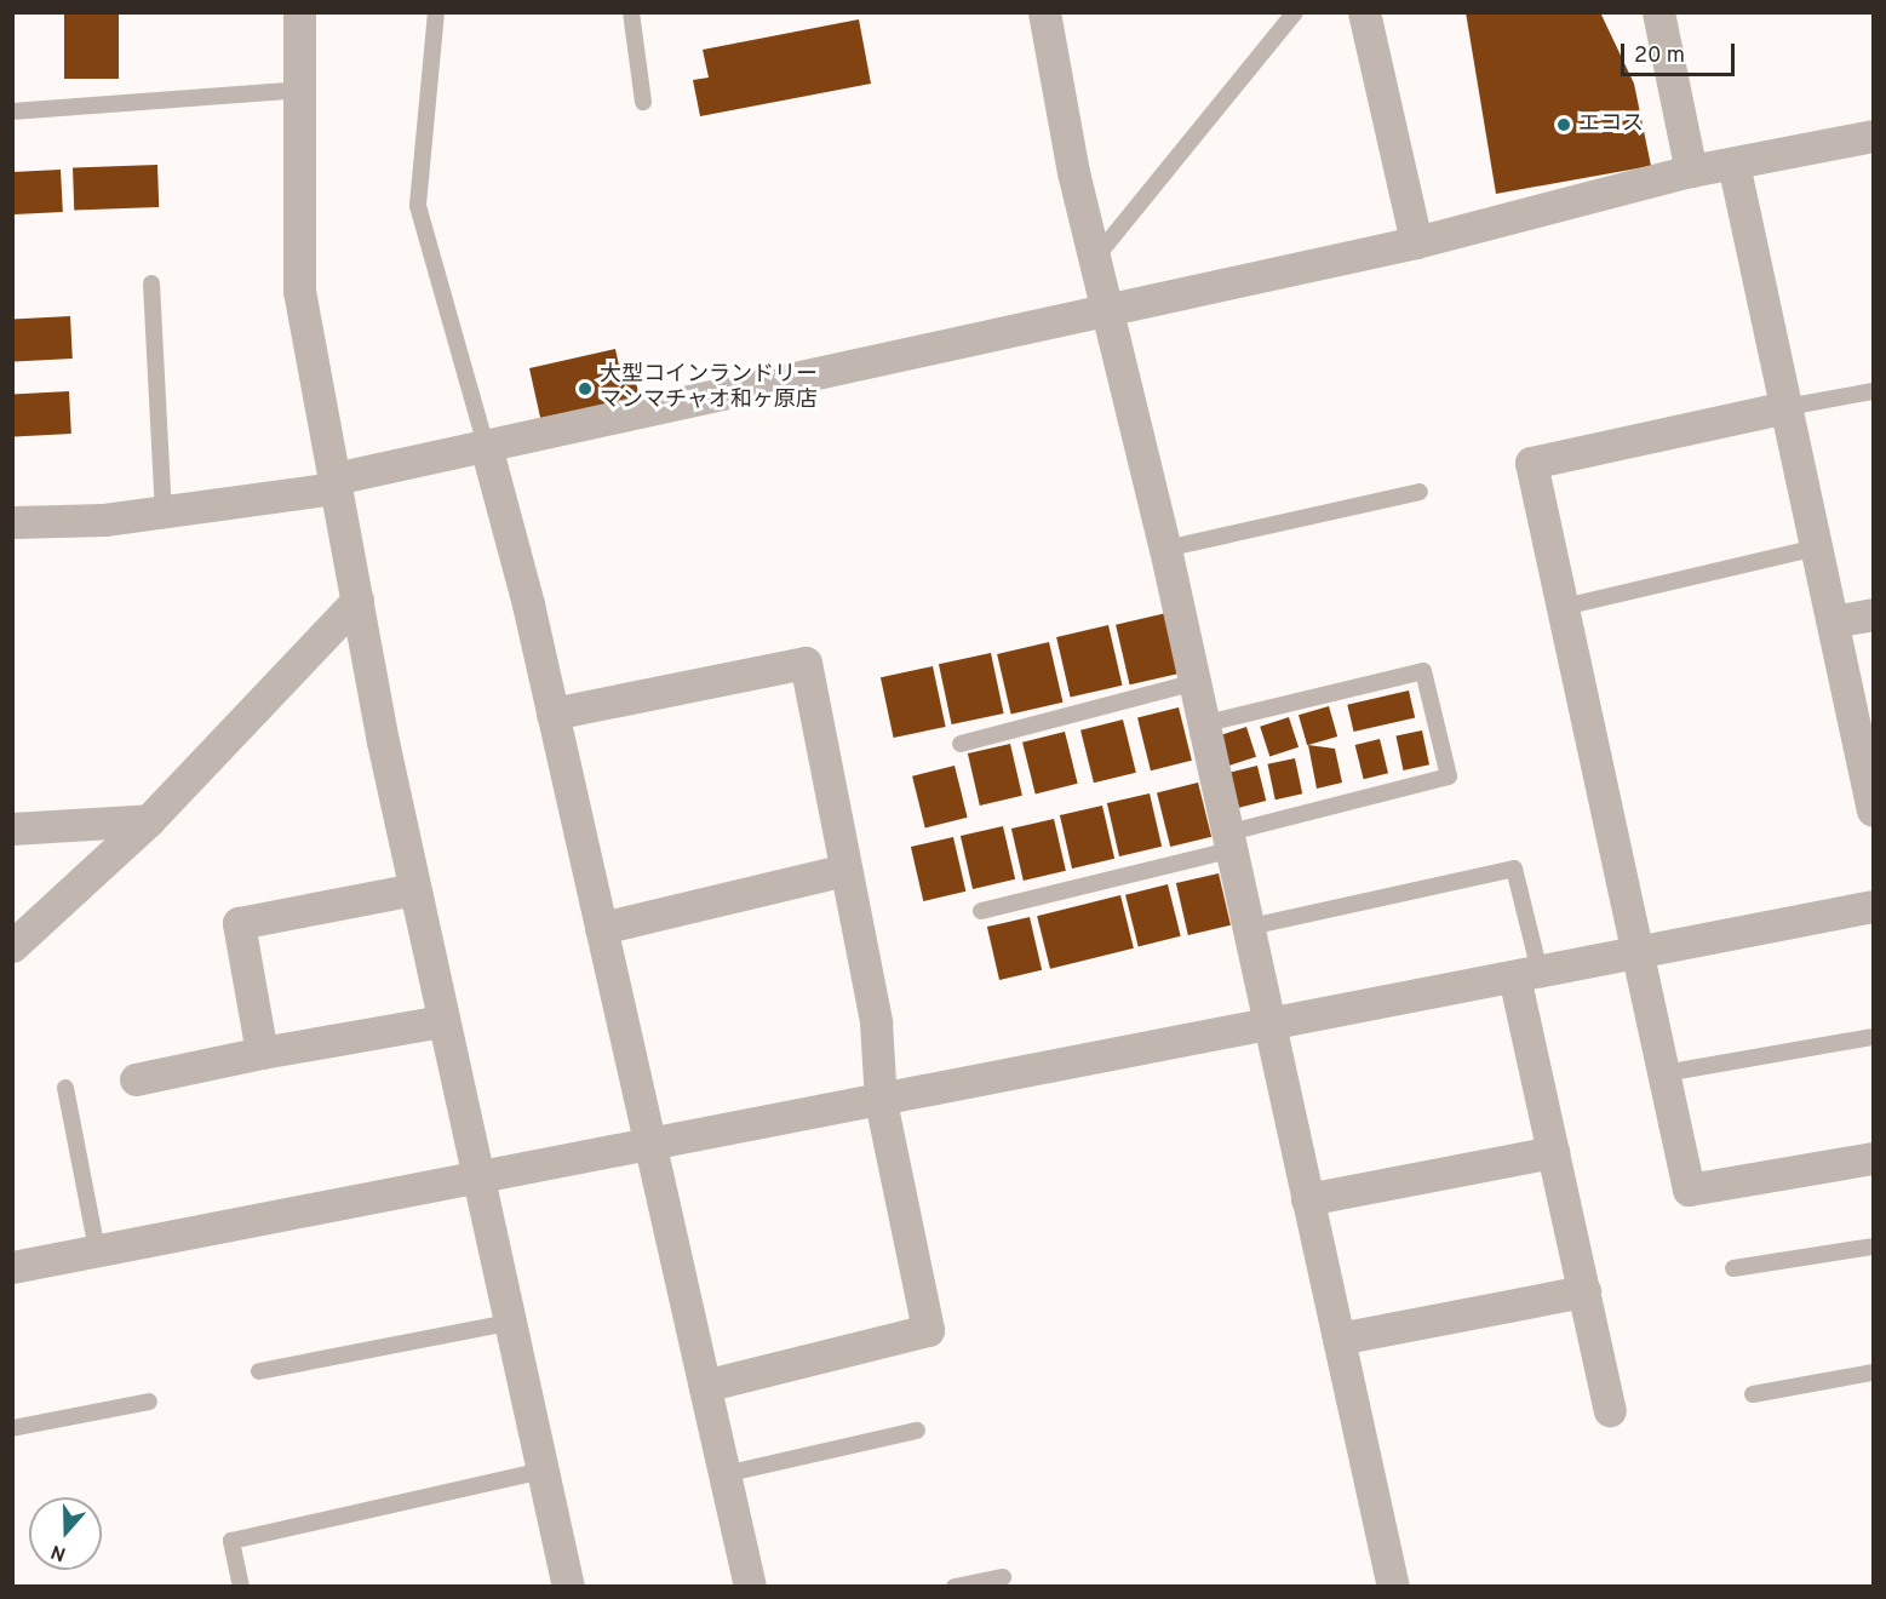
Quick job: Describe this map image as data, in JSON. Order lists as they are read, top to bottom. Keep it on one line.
{"places":["エコス","大型コインランドリー マンマチャオ和ヶ原店"],"scale_bar":"20 m","north":"bottom"}
